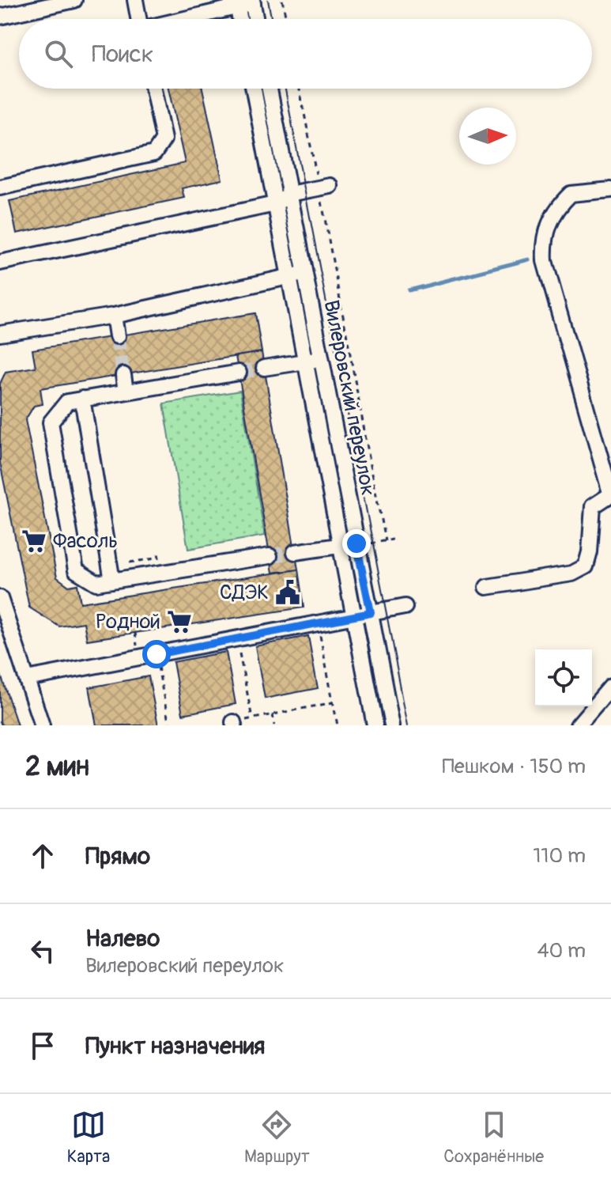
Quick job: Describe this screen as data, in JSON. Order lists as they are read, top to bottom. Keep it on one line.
{"streets":{"street":["Вилеровский переулок"]},"places":{"supermarket":["Фасоль","Родной"],"public building":["СДЭК"]},"north":"right","page":{"search":"Поиск","heading":["2 мин","Пешком · 150 m"],"list":[["Прямо","110 m"],["Налево","Вилеровский переулок","40 m"],"Пункт назначения"],"nav":["Карта","Маршрут","Сохранённые"]}}
